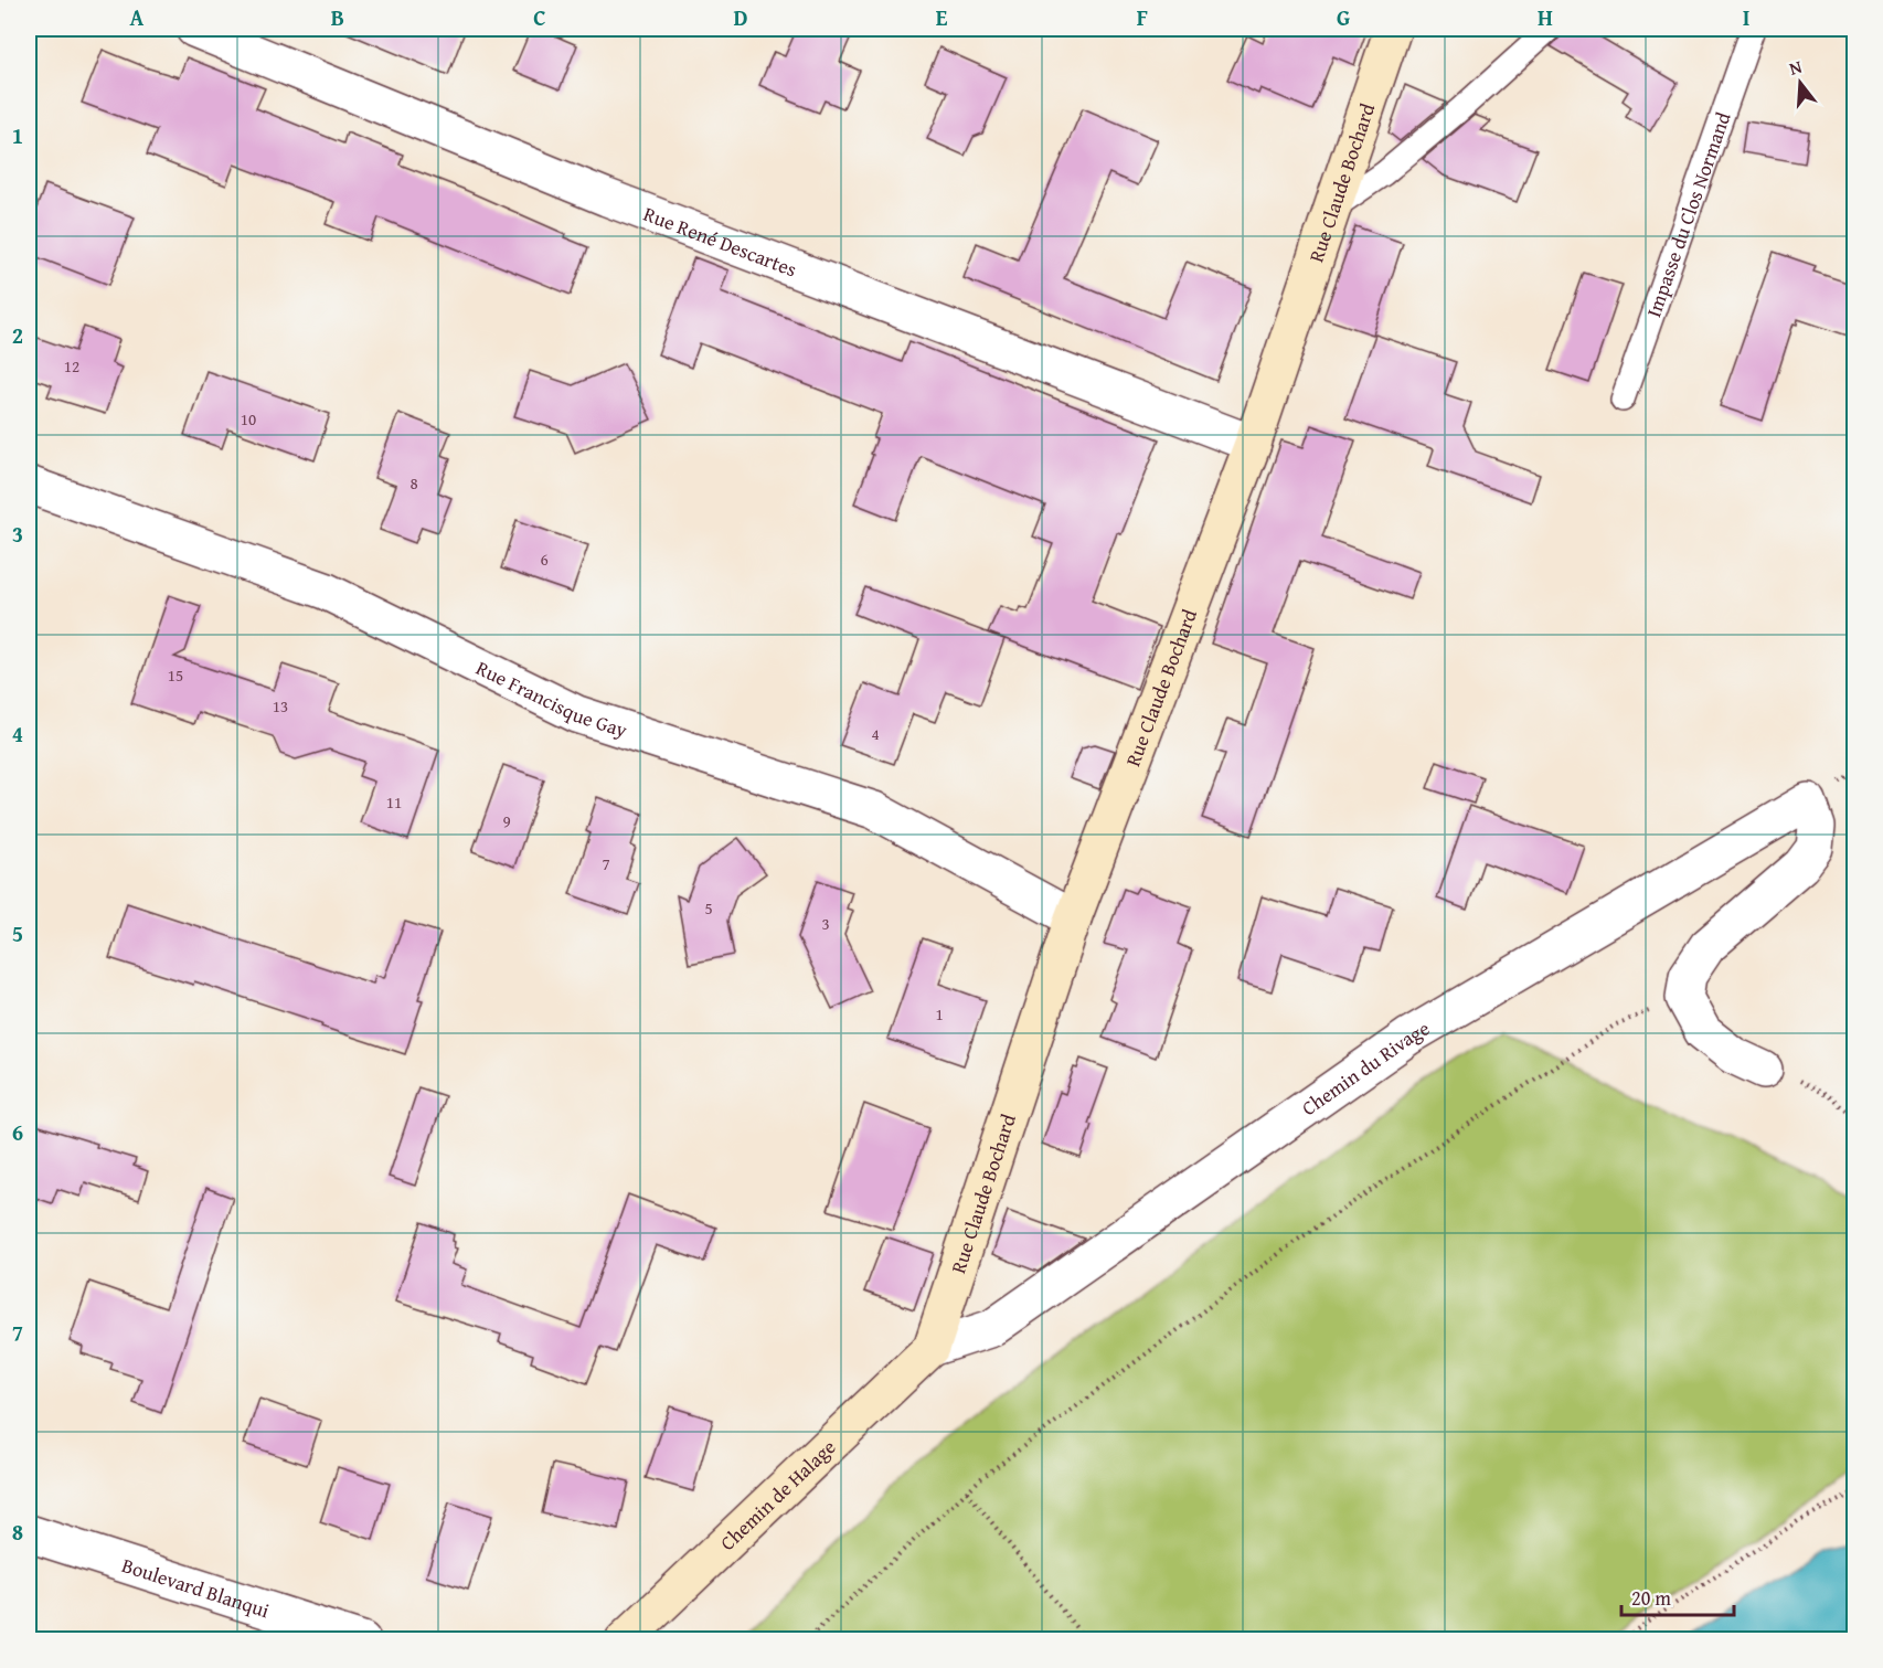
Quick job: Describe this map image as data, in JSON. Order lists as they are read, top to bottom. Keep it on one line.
{"streets":{"main road":["Rue Claude Bochard","Chemin de Halage"],"street":["Rue René Descartes","Rue Francisque Gay","Chemin du Rivage","Boulevard Blanqui"],"lane":["Impasse du Clos Normand"]},"crossings":[["Rue Claude Bochard","Rue René Descartes"],["Rue Claude Bochard","Rue Francisque Gay"],["Rue Claude Bochard","Chemin du Rivage"],["Rue Claude Bochard","Chemin de Halage"],["Chemin du Rivage","Chemin de Halage"]],"house_numbers":["12","10","8","6","15","13","4","11","9","7","5","3","1"],"scale_bar":"20 m","north":"top","grid":{"columns":["A","B","C","D","E","F","G","H","I"],"rows":["1","2","3","4","5","6","7","8"]}}
